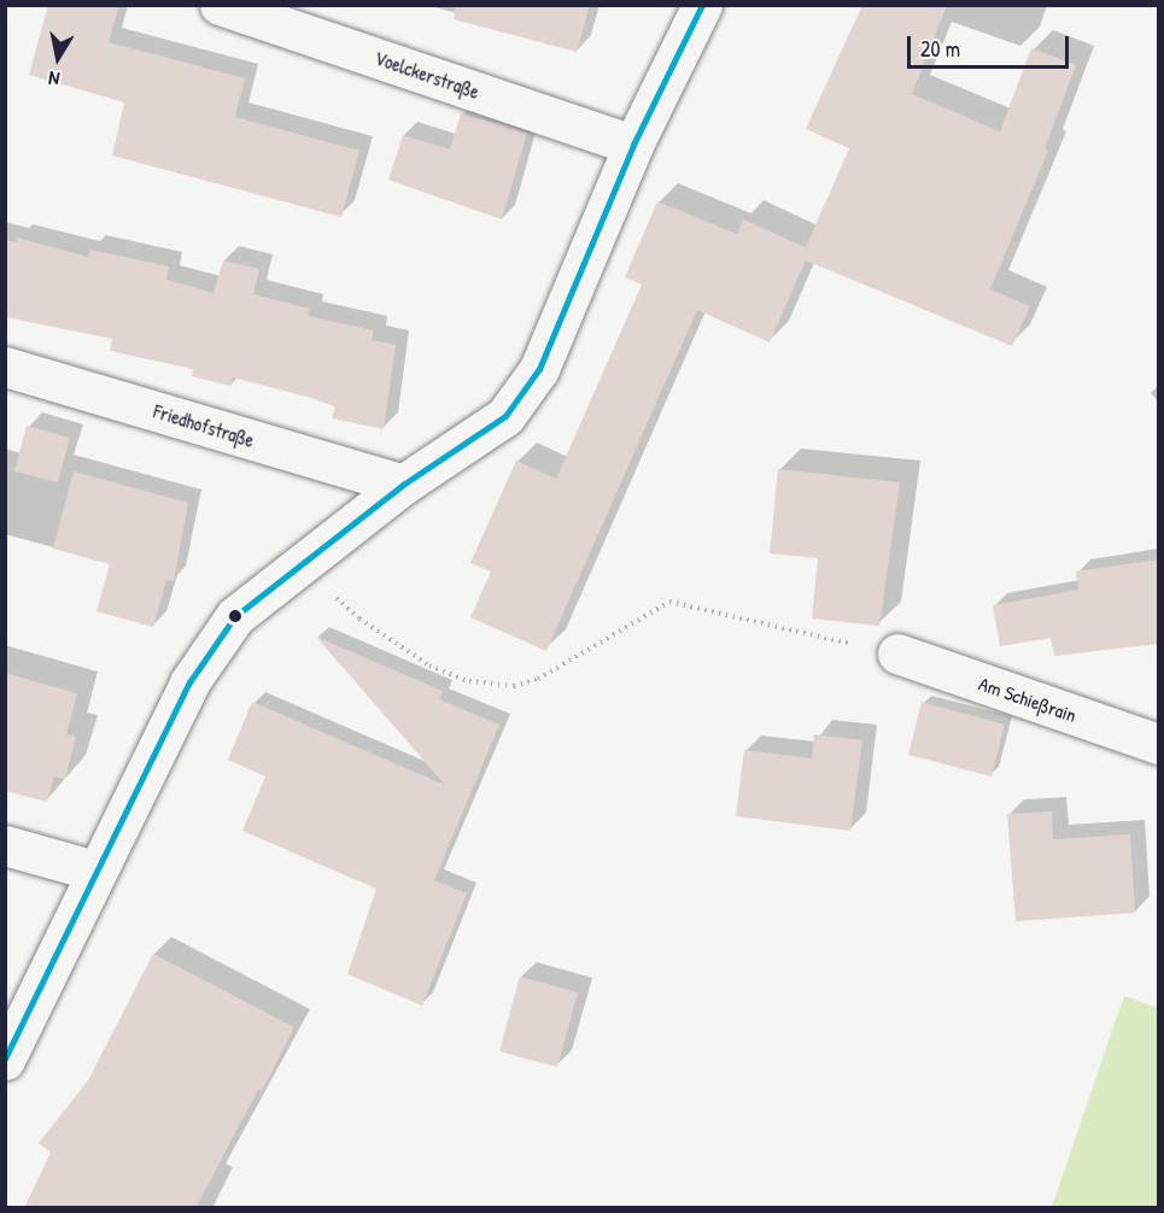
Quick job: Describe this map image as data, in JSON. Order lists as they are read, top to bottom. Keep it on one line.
{"streets":{"street":["Voelckerstraße","Friedhofstraße","Am Schießrain"]},"scale_bar":"20 m","north":"bottom"}
